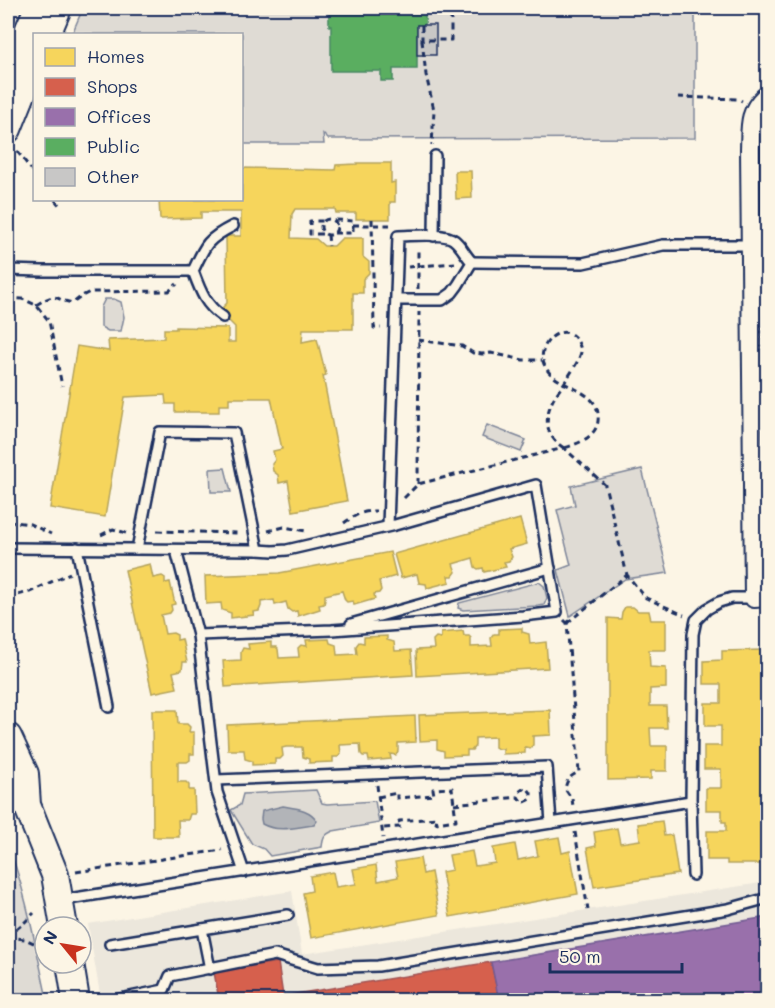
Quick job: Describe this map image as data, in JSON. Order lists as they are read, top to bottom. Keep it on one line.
{"legend":["Homes","Shops","Offices","Public","Other"],"scale_bar":"50 m","north":"top left"}
